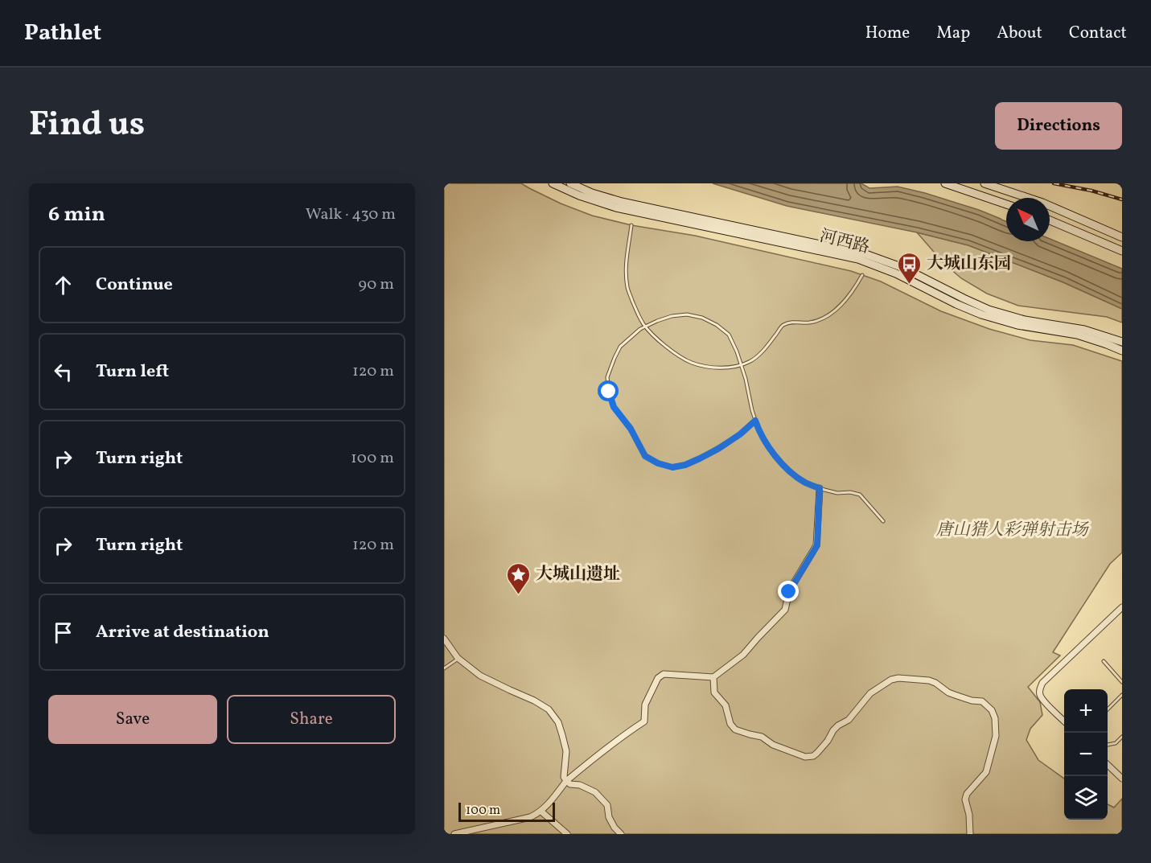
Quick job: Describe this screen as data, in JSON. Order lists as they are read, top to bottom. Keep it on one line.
{"streets":{"street":["河西路"]},"parks":["唐山猎人彩弹射击场"],"places":{"bus stop":["大城山东园"],"place":["大城山遗址"]},"scale_bar":"100 m","north":"top left","page":{"header":"Pathlet","nav":["Home","Map","About","Contact"],"title":"Find us","buttons":["Directions",["Save","Share"]],"heading":["6 min","Walk · 430 m"],"list":[["Continue","90 m"],["Turn left","120 m"],["Turn right","100 m"],["Turn right","120 m"],"Arrive at destination"],"map_buttons":["+","−"],"scale":"100 m"}}
